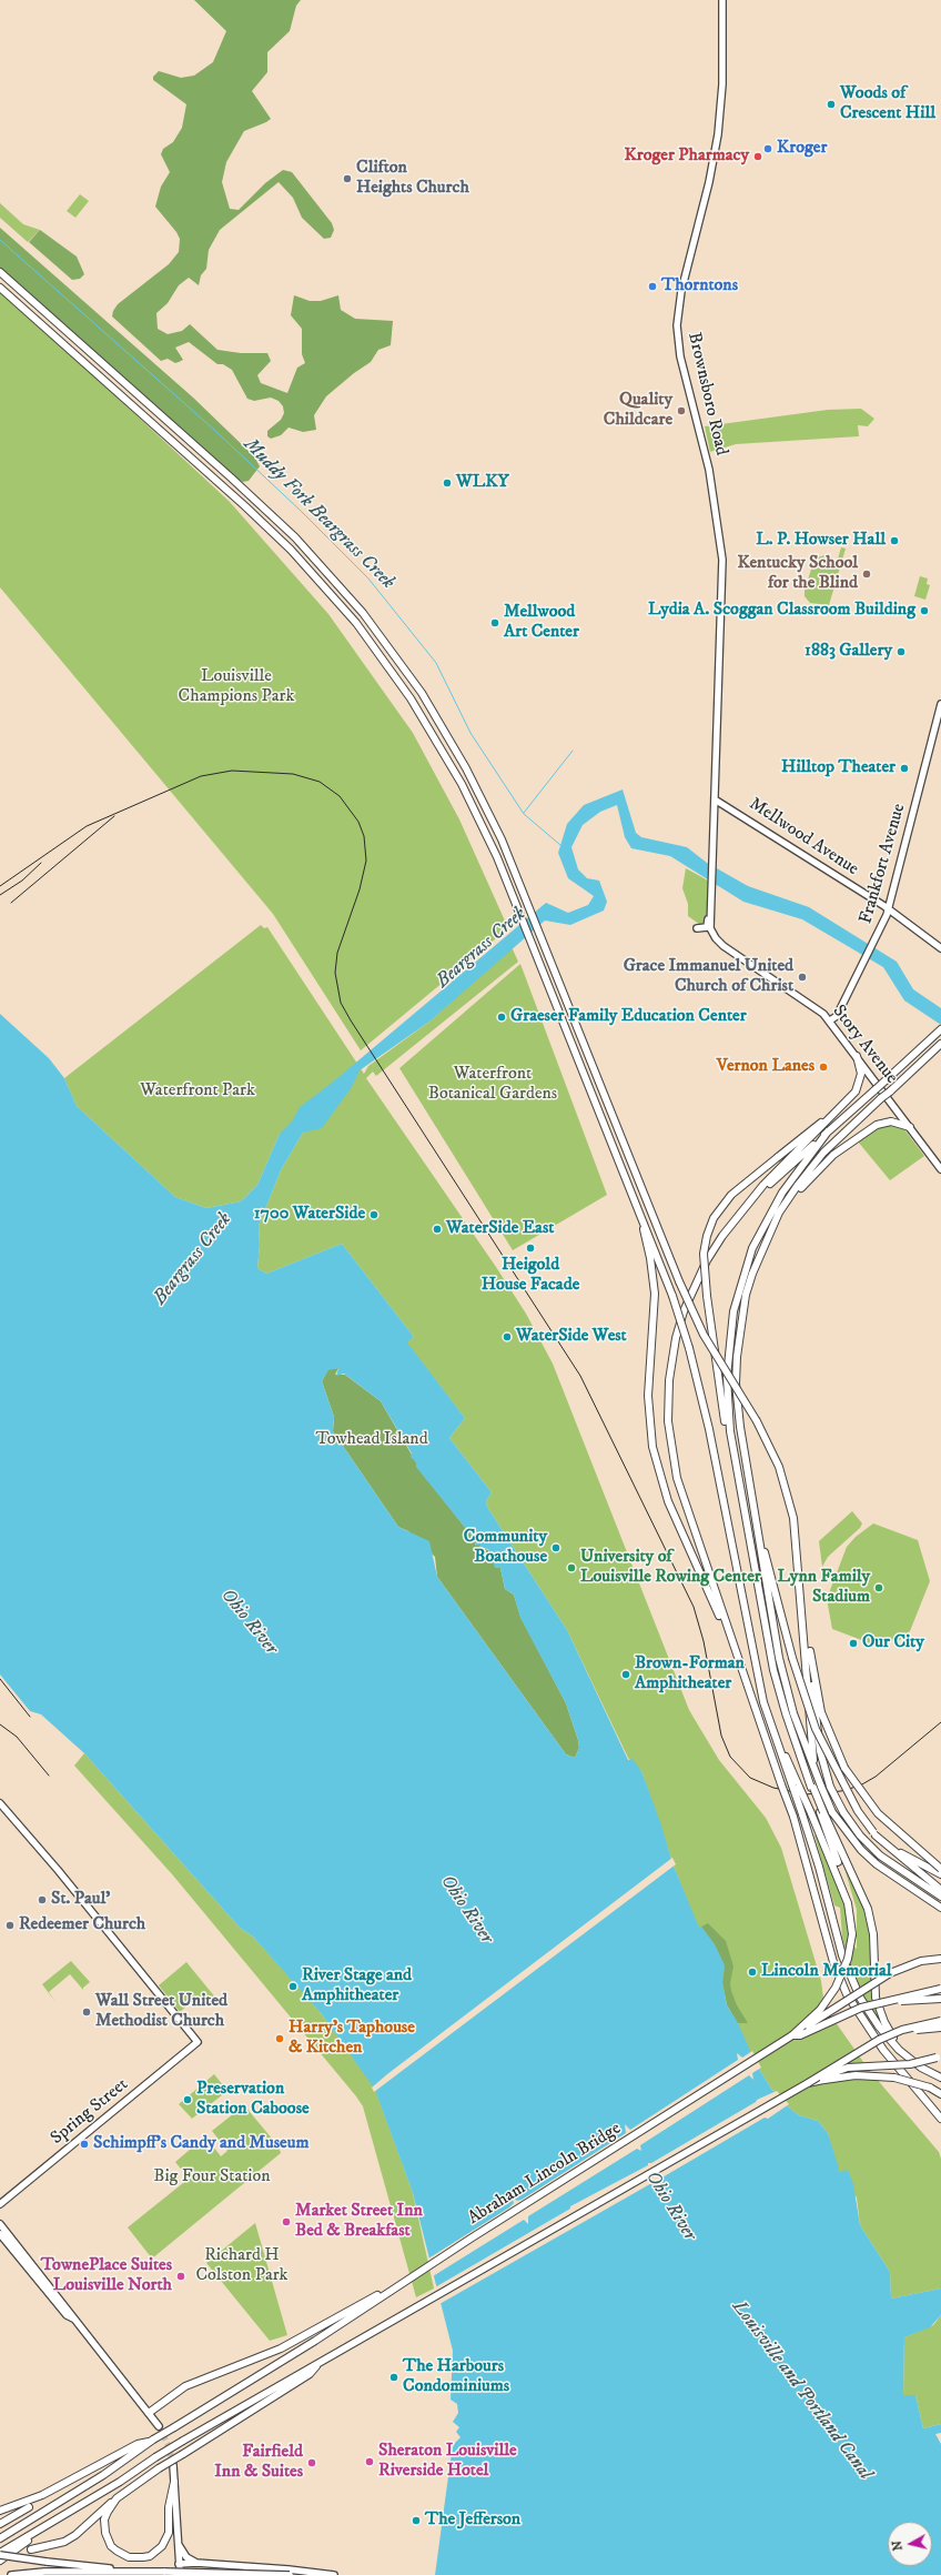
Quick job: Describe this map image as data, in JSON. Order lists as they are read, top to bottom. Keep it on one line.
{"streets":{"highway":["Abraham Lincoln Bridge"],"main road":["Brownsboro Road","Mellwood Avenue","Frankfort Avenue","Story Avenue","Spring Street"]},"crossings":[["Brownsboro Road","Mellwood Avenue"],["Brownsboro Road","Story Avenue"],["Mellwood Avenue","Frankfort Avenue"],["Frankfort Avenue","Story Avenue"]],"water":["Muddy Fork Beargrass Creek","Beargrass Creek","Ohio River","Louisville and Portland Canal"],"parks":["Louisville Champions Park","Waterfront Botanical Gardens","Waterfront Park","Towhead Island","Big Four Station","Richard H Colston Park"],"places":["Woods of Crescent Hill","Kroger","Kroger Pharmacy","Clifton Heights Church","Thorntons","Quality Childcare","WLKY","L. P. Howser Hall","Kentucky School for the Blind","Lydia A. Scoggan Classroom Building","Mellwood Art Center","1883 Gallery","Hilltop Theater","Grace Immanuel United Church of Christ","Graeser Family Education Center","Vernon Lanes","1700 WaterSide","WaterSide East","Heigold House Facade","WaterSide West","Community Boathouse","University of Louisville Rowing Center","Lynn Family Stadium","Our City","Brown-Forman Amphitheater","St. Paul'","Redeemer Church","Lincoln Memorial","River Stage and Amphitheater","Wall Street United Methodist Church","Harry's Taphouse & Kitchen","Preservation Station Caboose","Schimpff's Candy and Museum","Market Street Inn Bed & Breakfast","TownePlace Suites Louisville North","The Harbours Condominiums","Sheraton Louisville Riverside Hotel","Fairfield Inn & Suites","The Jefferson"],"north":"left"}
